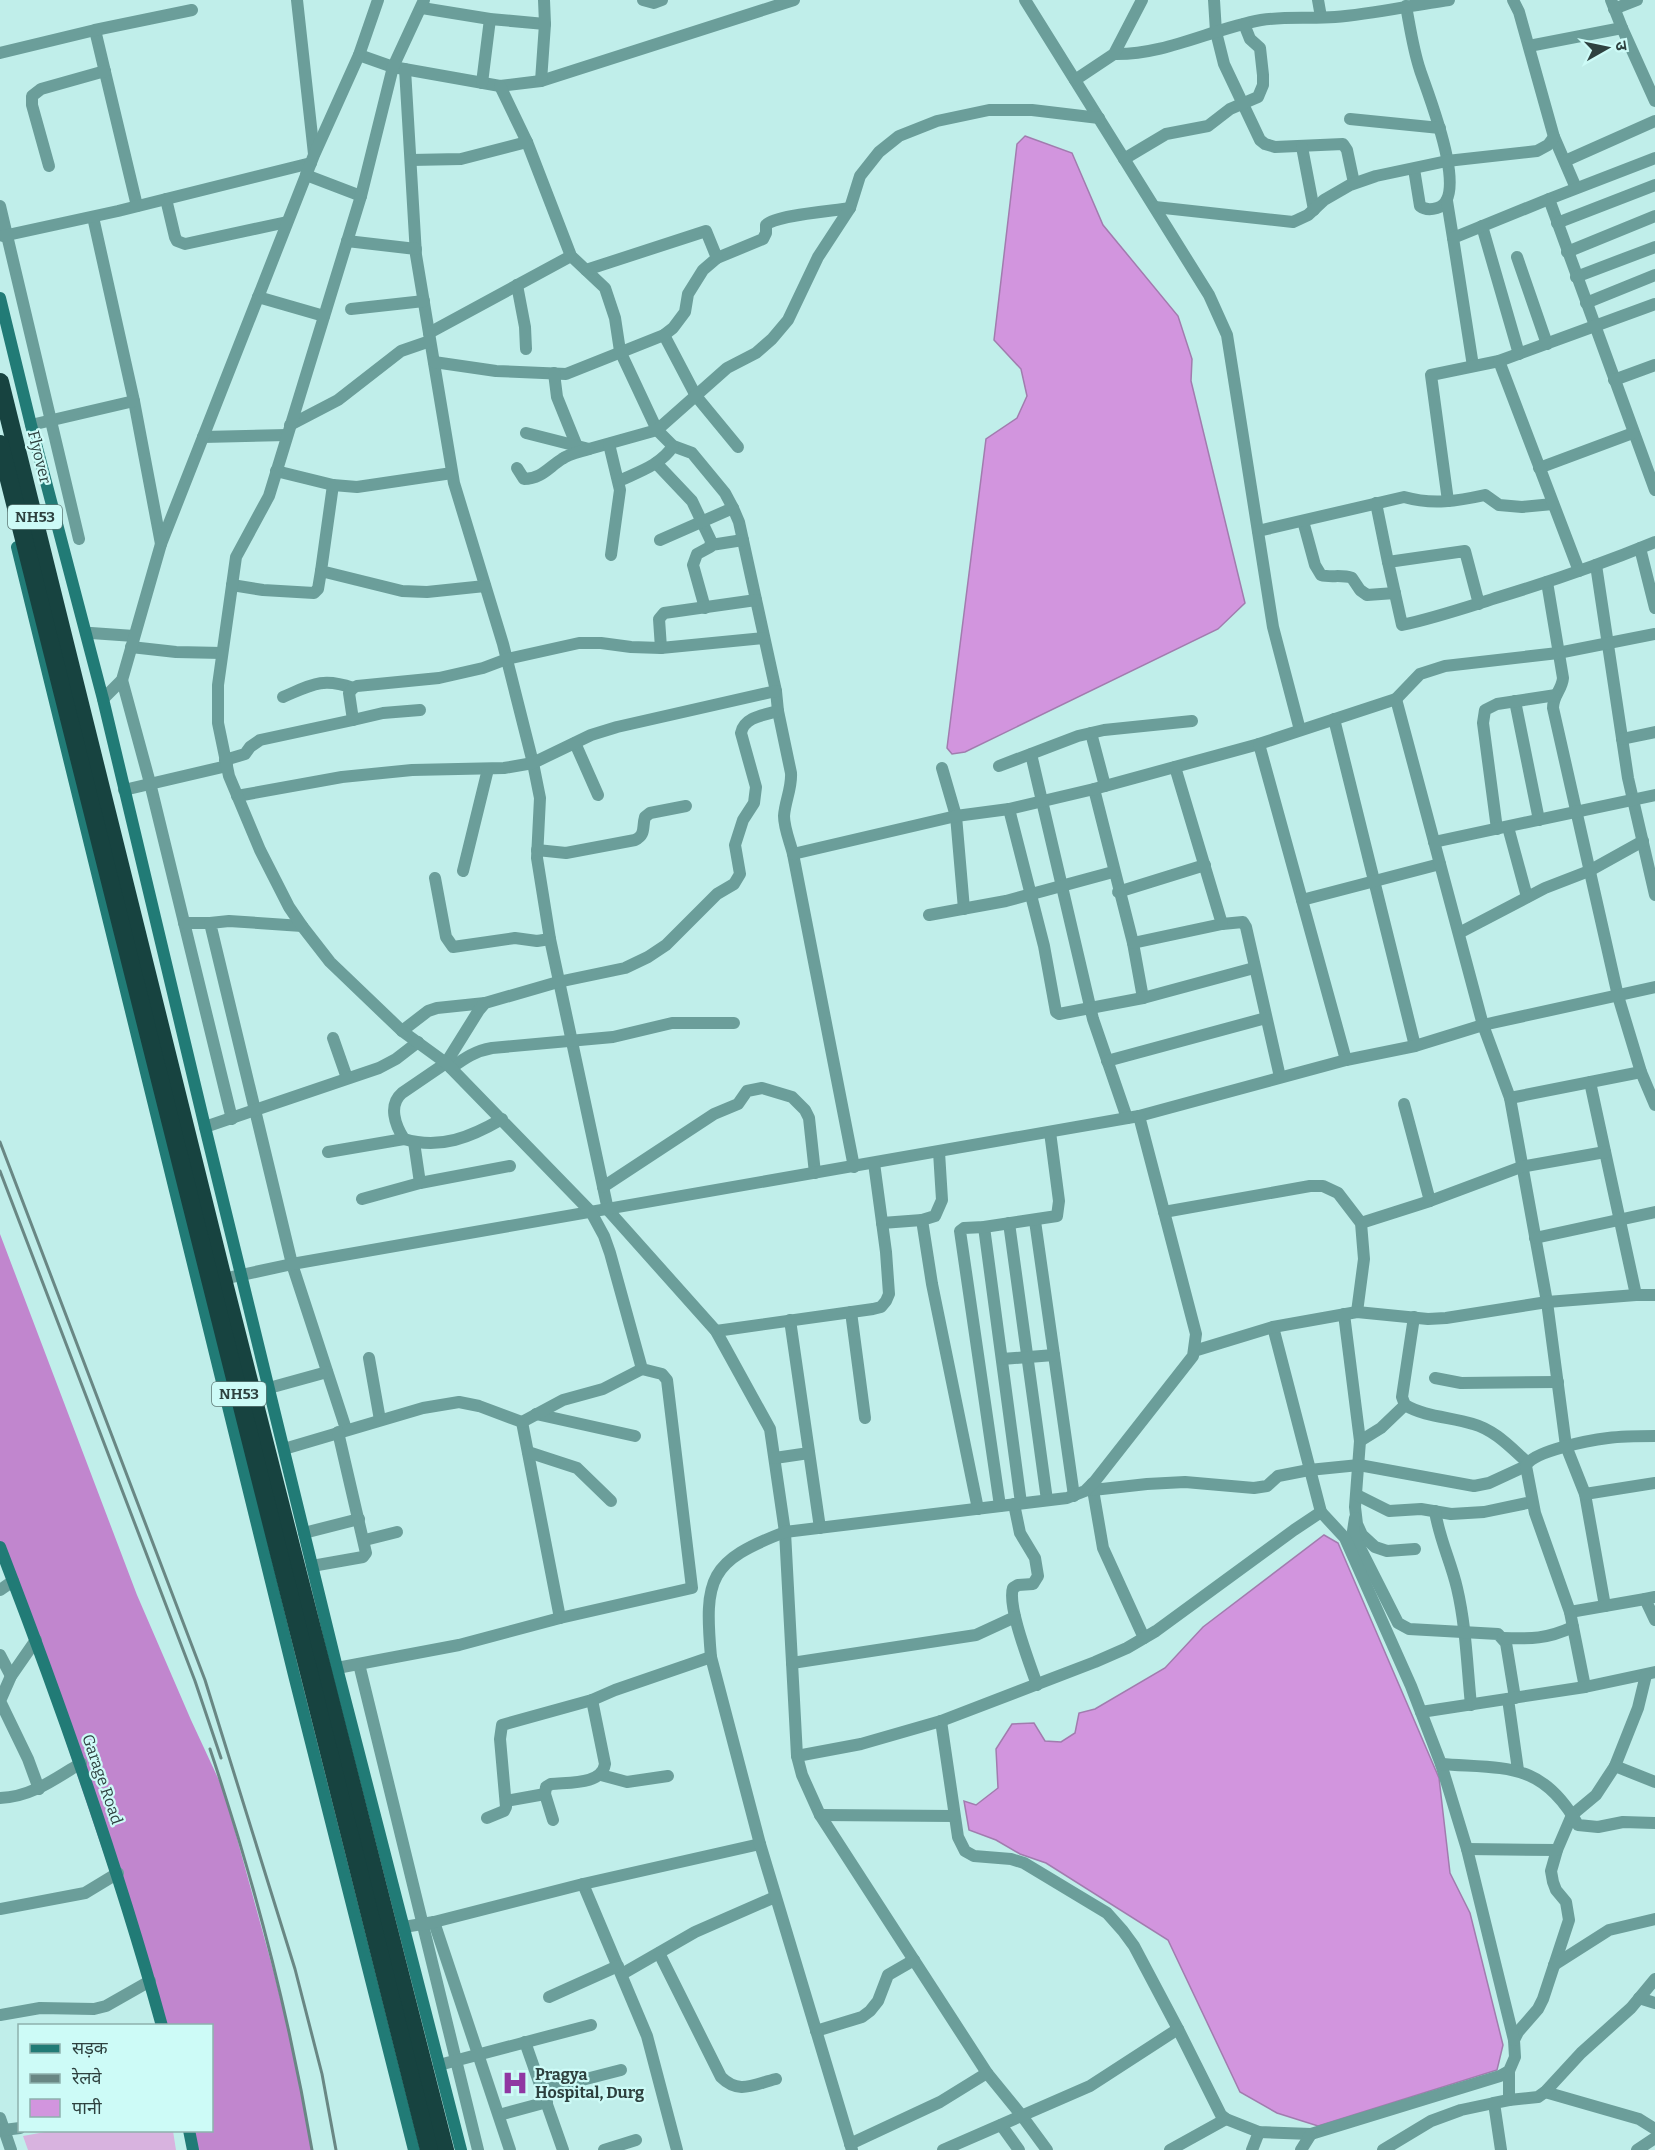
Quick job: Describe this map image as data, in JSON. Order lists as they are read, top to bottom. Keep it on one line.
{"streets":{"highway":["Flyover","NH53"],"street":["Garage Road"]},"crossings":[["Flyover","NH53"]],"places":{"hospital":["Pragya Hospital, Durg"]},"legend":["सड़क","रेलवे","पानी"],"north":"right"}
